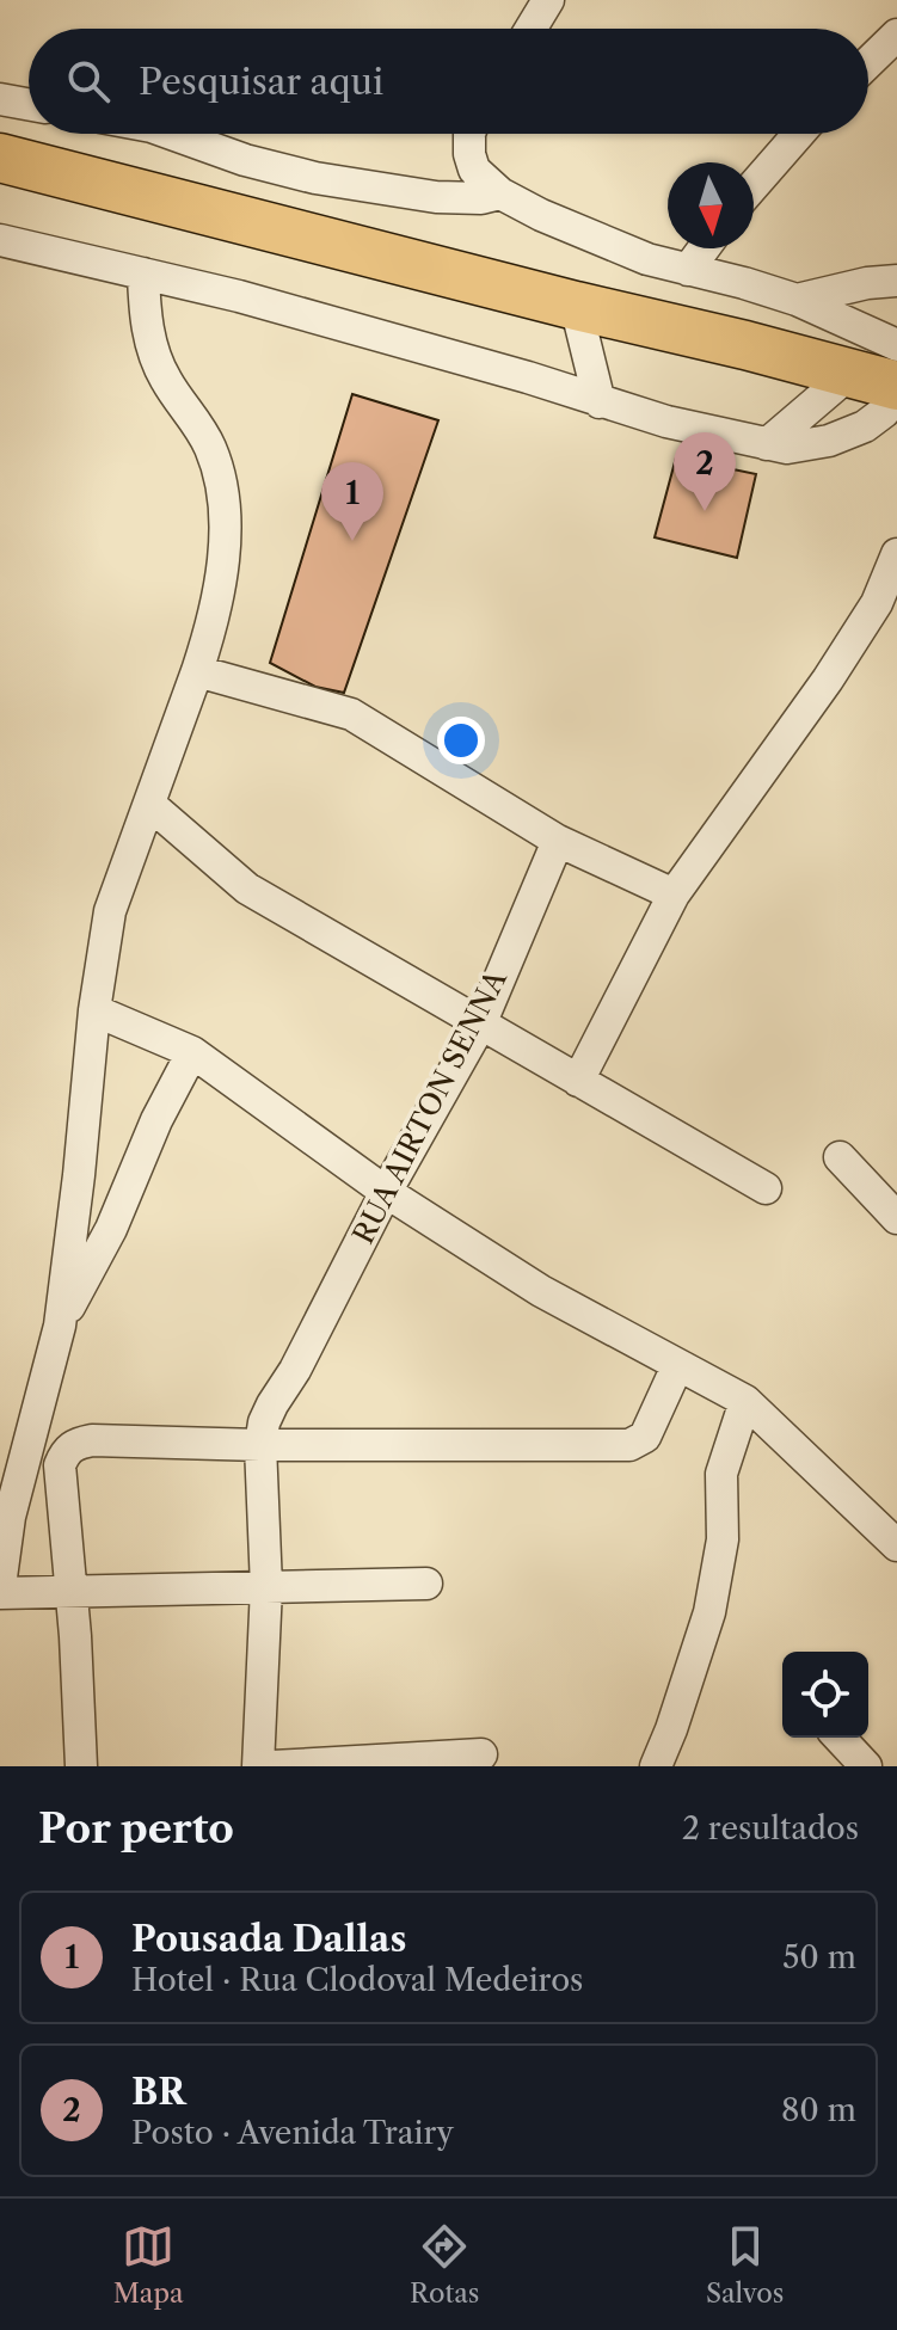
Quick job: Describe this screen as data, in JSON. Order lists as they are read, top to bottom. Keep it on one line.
{"streets":{"street":["RUA AIRTON SENNA"]},"north":"bottom","page":{"search":"Pesquisar aqui","pins":["2","1"],"heading":["Por perto","2 resultados"],"list":[{"mark":"1","name":"Pousada Dallas","note":"Hotel · Rua Clodoval Medeiros","value":"50 m"},{"mark":"2","name":"BR","note":"Posto · Avenida Trairy","value":"80 m"}],"nav":["Mapa","Rotas","Salvos"]}}
